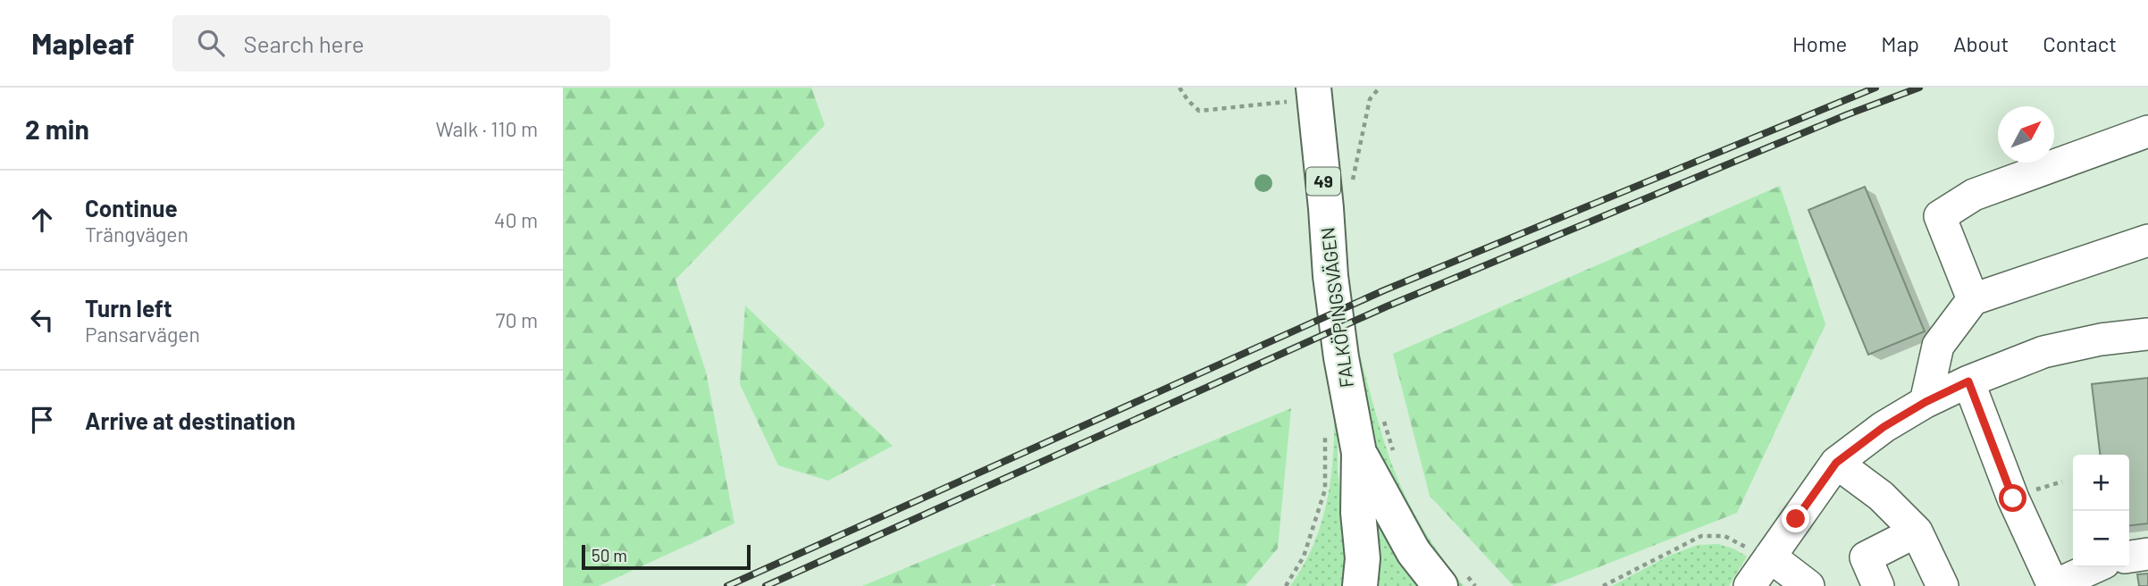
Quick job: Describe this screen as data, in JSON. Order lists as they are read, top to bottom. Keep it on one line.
{"streets":{"main road":["49","FALKÖPINGSVÄGEN"]},"scale_bar":"50 m","north":"top right","page":{"header":"Mapleaf","search":"Search here","nav":["Home","Map","About","Contact"],"heading":["2 min","Walk · 110 m"],"list":[["Continue","Trängvägen","40 m"],["Turn left","Pansarvägen","70 m"],"Arrive at destination"],"map_buttons":["+","−"],"scale":"50 m"}}
